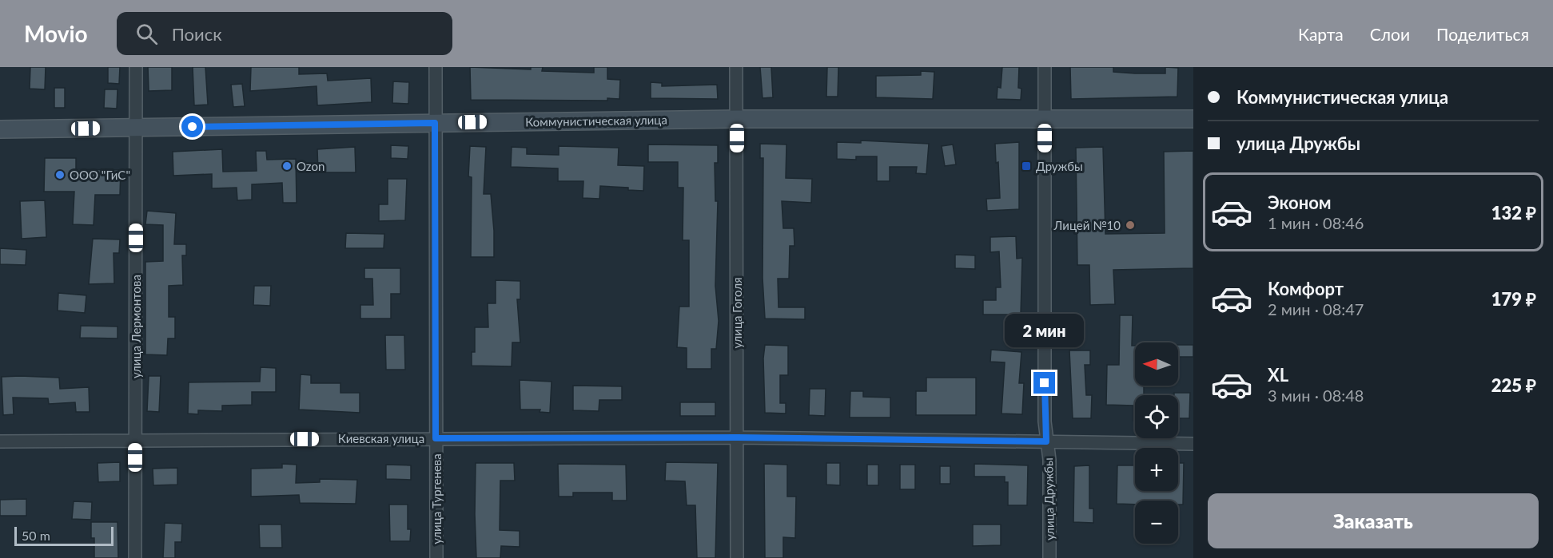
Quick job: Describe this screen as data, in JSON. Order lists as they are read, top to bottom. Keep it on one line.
{"streets":{"street":["Коммунистическая улица","улица Гоголя","улица Лермонтова","Киевская улица","улица Тургенева","улица Дружбы"]},"crossings":[["Коммунистическая улица","улица Гоголя"],["Коммунистическая улица","улица Лермонтова"],["Коммунистическая улица","улица Тургенева"],["Коммунистическая улица","улица Дружбы"],["улица Гоголя","Киевская улица"],["улица Лермонтова","Киевская улица"],["Киевская улица","улица Тургенева"],["Киевская улица","улица Дружбы"]],"places":{"other":["Ozon","ООО \"ГиС\"","Лицей №10"],"transit":["Дружбы"]},"scale_bar":"50 m","north":"left","page":{"header":"Movio","search":"Поиск","nav":["Карта","Слои","Поделиться"],"banner":["Коммунистическая улица","улица Дружбы"],"list":[{"name":"Эконом","note":"1 мин · 08:46","value":"132 ₽"},{"name":"Комфорт","note":"2 мин · 08:47","value":"179 ₽"},{"name":"XL","note":"3 мин · 08:48","value":"225 ₽"}],"bubble":"2 мин","map_buttons":["+","−"],"buttons":"Заказать","scale":"50 m"}}
